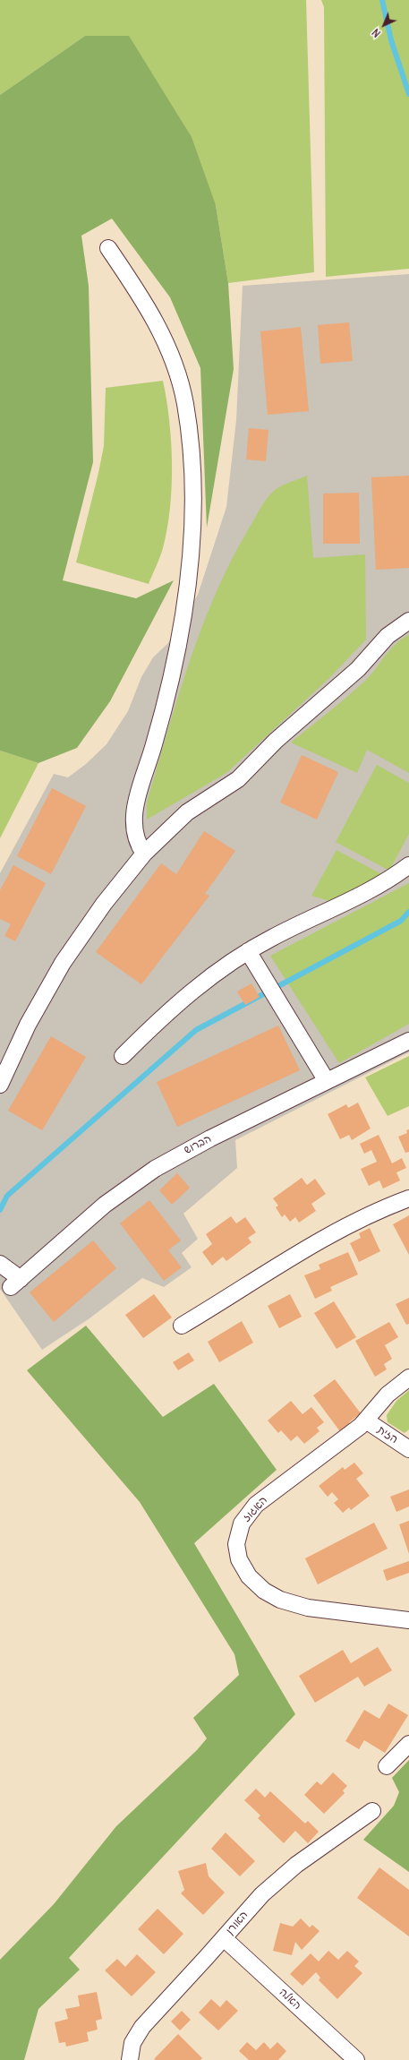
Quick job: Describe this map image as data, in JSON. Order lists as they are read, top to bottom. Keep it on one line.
{"streets":{"street":["הברוש","הזית","האגוז","האורן","האלה"]},"crossings":[["הזית","האגוז"],["האורן","האלה"]],"north":"bottom left"}
